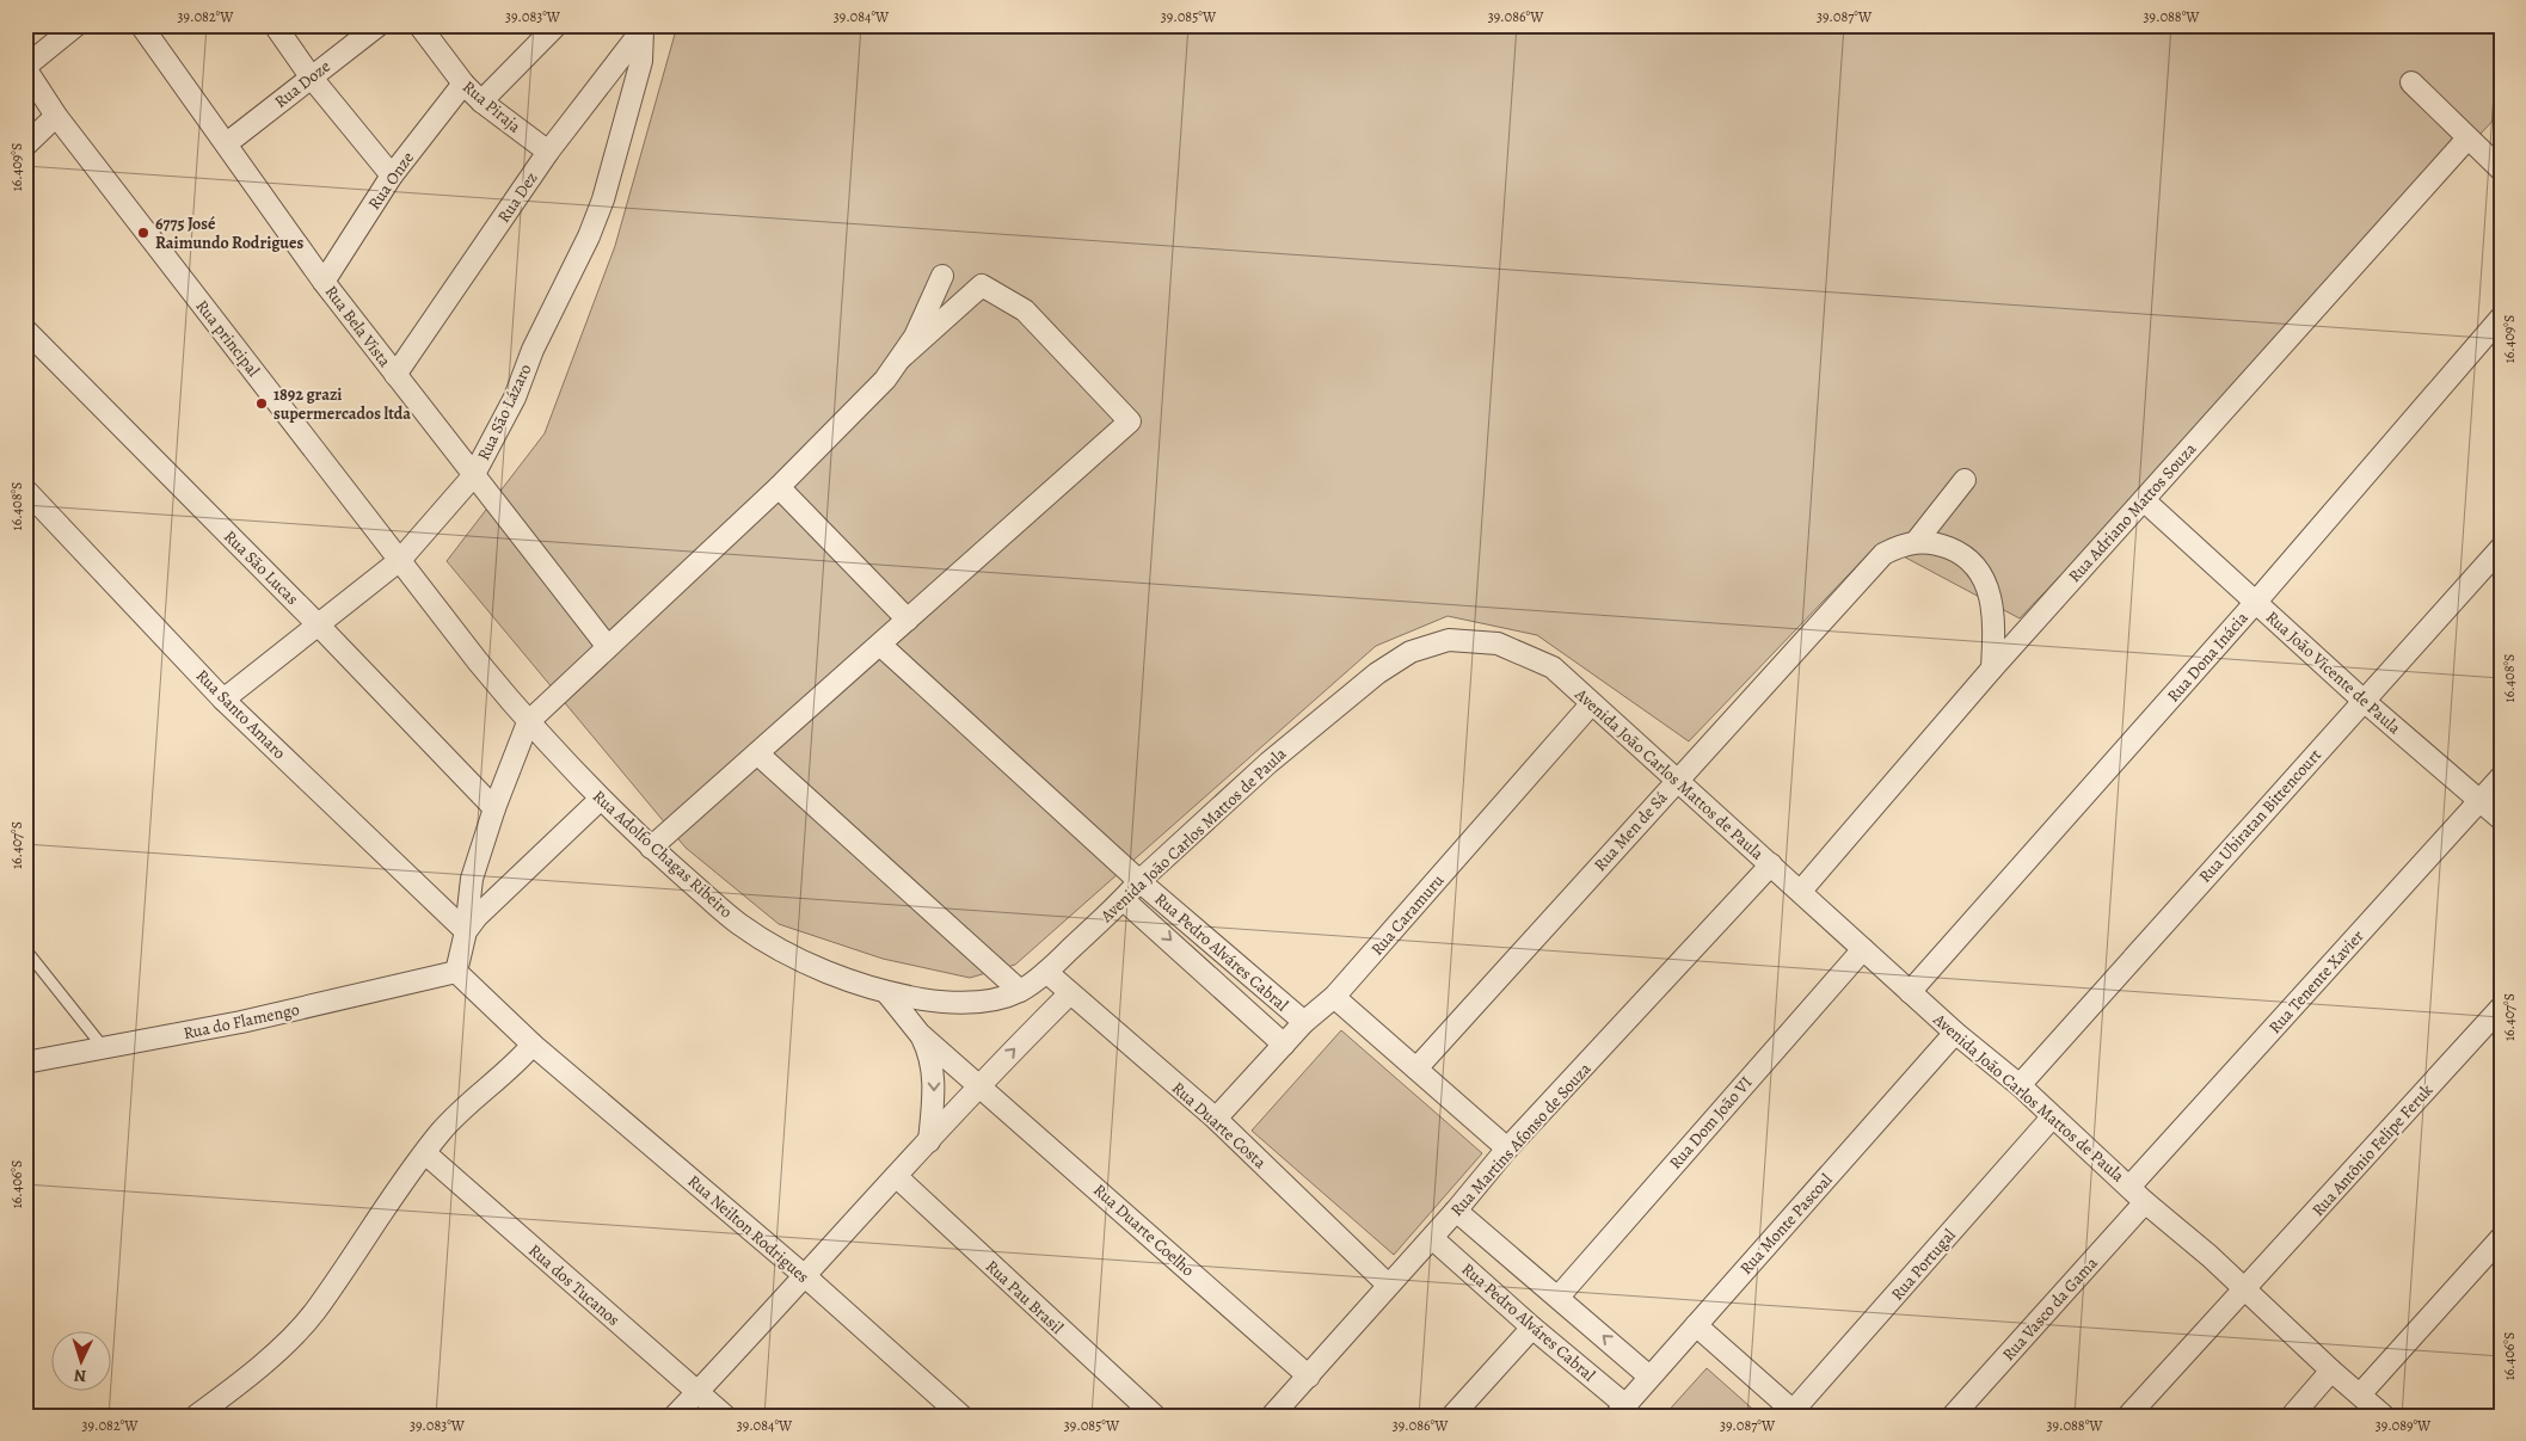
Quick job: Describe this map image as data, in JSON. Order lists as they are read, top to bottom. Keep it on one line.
{"streets":{"street":["Rua Doze","Rua Piraja","Rua Onze","Rua Dez","Rua Bela Vista","Rua principal","Rua São Lázaro","Rua Adriano Mattos Souza","Rua São Lucas","Rua Dona Inácia","Rua João Vicente de Paula","Rua Santo Amaro","Avenida João Carlos Mattos de Paula","Rua Ubiratan Bittencourt","Rua Men de Sá","Rua Adolfo Chagas Ribeiro","Rua Caramuru","Rua Pedro Alváres Cabral","Rua Tenente Xavier","Rua do Flamengo","Rua Dom João VI","Rua Duarte Costa","Rua Martins Afonso de Souza","Rua Antônio Felipe Feruk","Rua Monte Pascoal","Rua Neilton Rodrigues","Rua Duarte Coelho","Rua Portugal","Rua dos Tucanos","Rua Pau Brasil","Rua Vasco da Gama"]},"crossings":[["Rua Doze","Rua Bela Vista"],["Rua Piraja","Rua Onze"],["Rua Piraja","Rua Dez"],["Rua Onze","Rua Bela Vista"],["Rua Dez","Rua Bela Vista"],["Rua Dez","Rua São Lázaro"],["Rua Bela Vista","Rua São Lázaro"],["Rua principal","Rua São Lázaro"],["Rua principal","Rua Adolfo Chagas Ribeiro"],["Rua São Lázaro","Rua São Lucas"],["Rua São Lázaro","Rua Santo Amaro"],["Rua Adriano Mattos Souza","Rua João Vicente de Paula"],["Rua Adriano Mattos Souza","Avenida João Carlos Mattos de Paula"],["Rua Dona Inácia","Rua João Vicente de Paula"],["Rua Dona Inácia","Avenida João Carlos Mattos de Paula"],["Rua João Vicente de Paula","Rua Ubiratan Bittencourt"],["Rua João Vicente de Paula","Rua Tenente Xavier"],["Avenida João Carlos Mattos de Paula","Rua Ubiratan Bittencourt"],["Avenida João Carlos Mattos de Paula","Rua Men de Sá"],["Avenida João Carlos Mattos de Paula","Rua Adolfo Chagas Ribeiro"],["Avenida João Carlos Mattos de Paula","Rua Caramuru"],["Avenida João Carlos Mattos de Paula","Rua Pedro Alváres Cabral"],["Avenida João Carlos Mattos de Paula","Rua Tenente Xavier"],["Avenida João Carlos Mattos de Paula","Rua Dom João VI"],["Avenida João Carlos Mattos de Paula","Rua Duarte Costa"],["Avenida João Carlos Mattos de Paula","Rua Martins Afonso de Souza"],["Avenida João Carlos Mattos de Paula","Rua Antônio Felipe Feruk"],["Avenida João Carlos Mattos de Paula","Rua Monte Pascoal"],["Avenida João Carlos Mattos de Paula","Rua Portugal"],["Avenida João Carlos Mattos de Paula","Rua Vasco da Gama"],["Rua Caramuru","Rua Pedro Alváres Cabral"],["Rua Caramuru","Rua Duarte Costa"],["Rua Pedro Alváres Cabral","Rua Martins Afonso de Souza"],["Rua Pedro Alváres Cabral","Rua Monte Pascoal"],["Rua do Flamengo","Rua Neilton Rodrigues"],["Rua Duarte Costa","Rua Martins Afonso de Souza"],["Rua Martins Afonso de Souza","Rua Duarte Coelho"]],"places":["6775 José Raimundo Rodrigues","1892 grazi supermercados ltda"],"north":"bottom","coordinates":["39.082°W","39.083°W","39.084°W","39.085°W","39.086°W","39.087°W","39.088°W","16.409°S","16.408°S","16.407°S","16.406°S","39.089°W"]}
